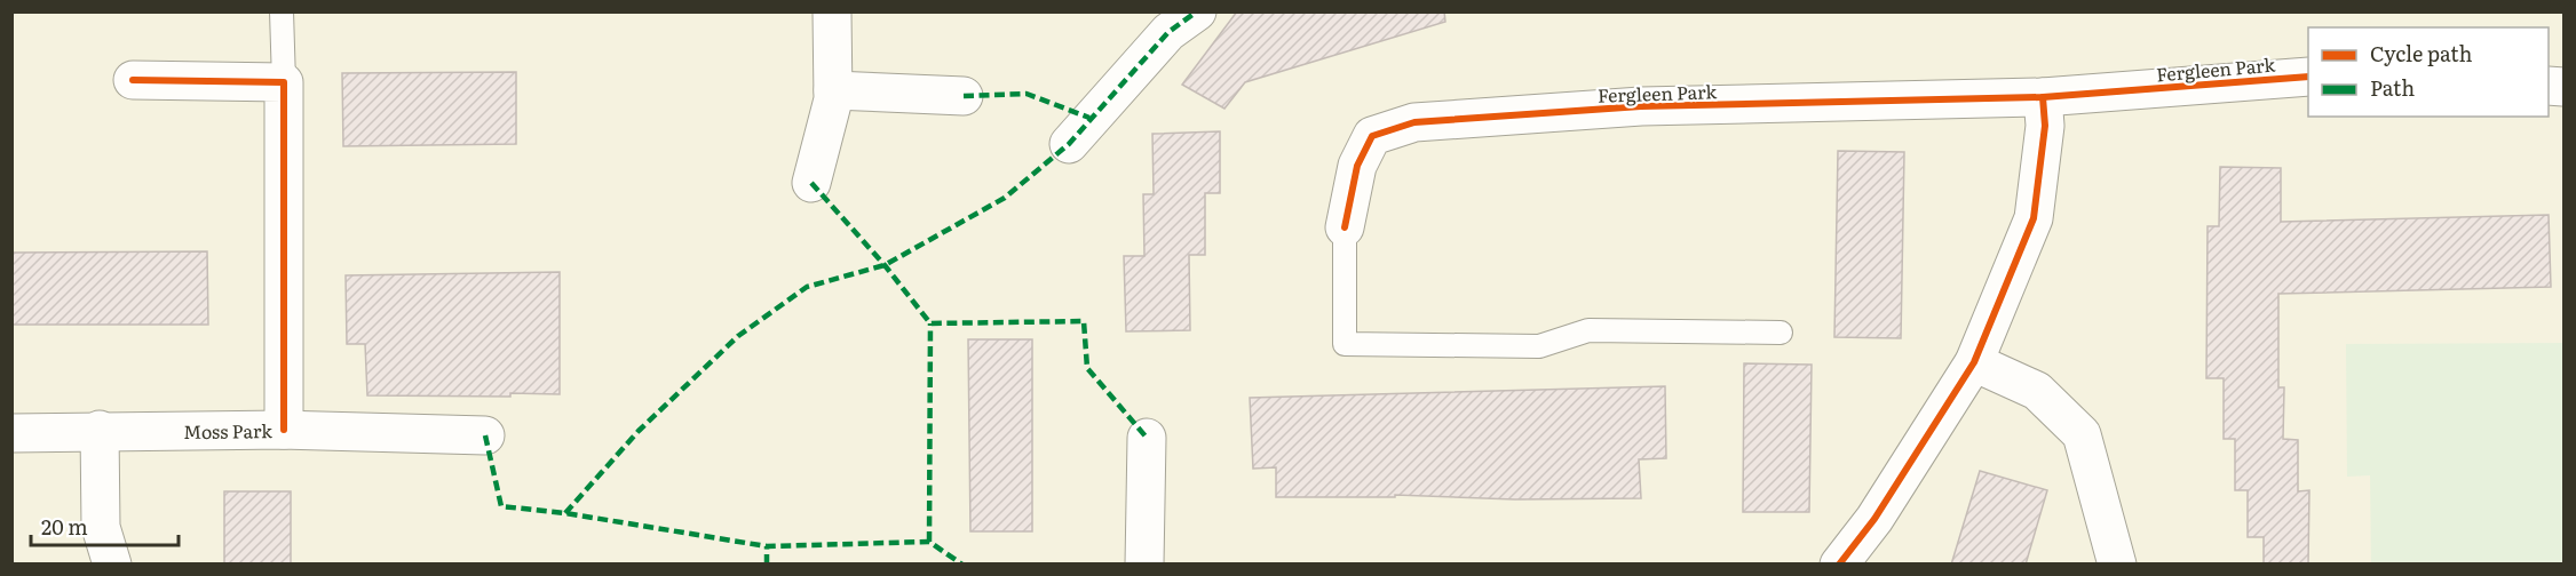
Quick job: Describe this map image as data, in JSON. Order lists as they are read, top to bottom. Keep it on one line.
{"streets":{"street":["Fergleen Park","Moss Park"]},"legend":["Cycle path","Path"],"scale_bar":"20 m"}
